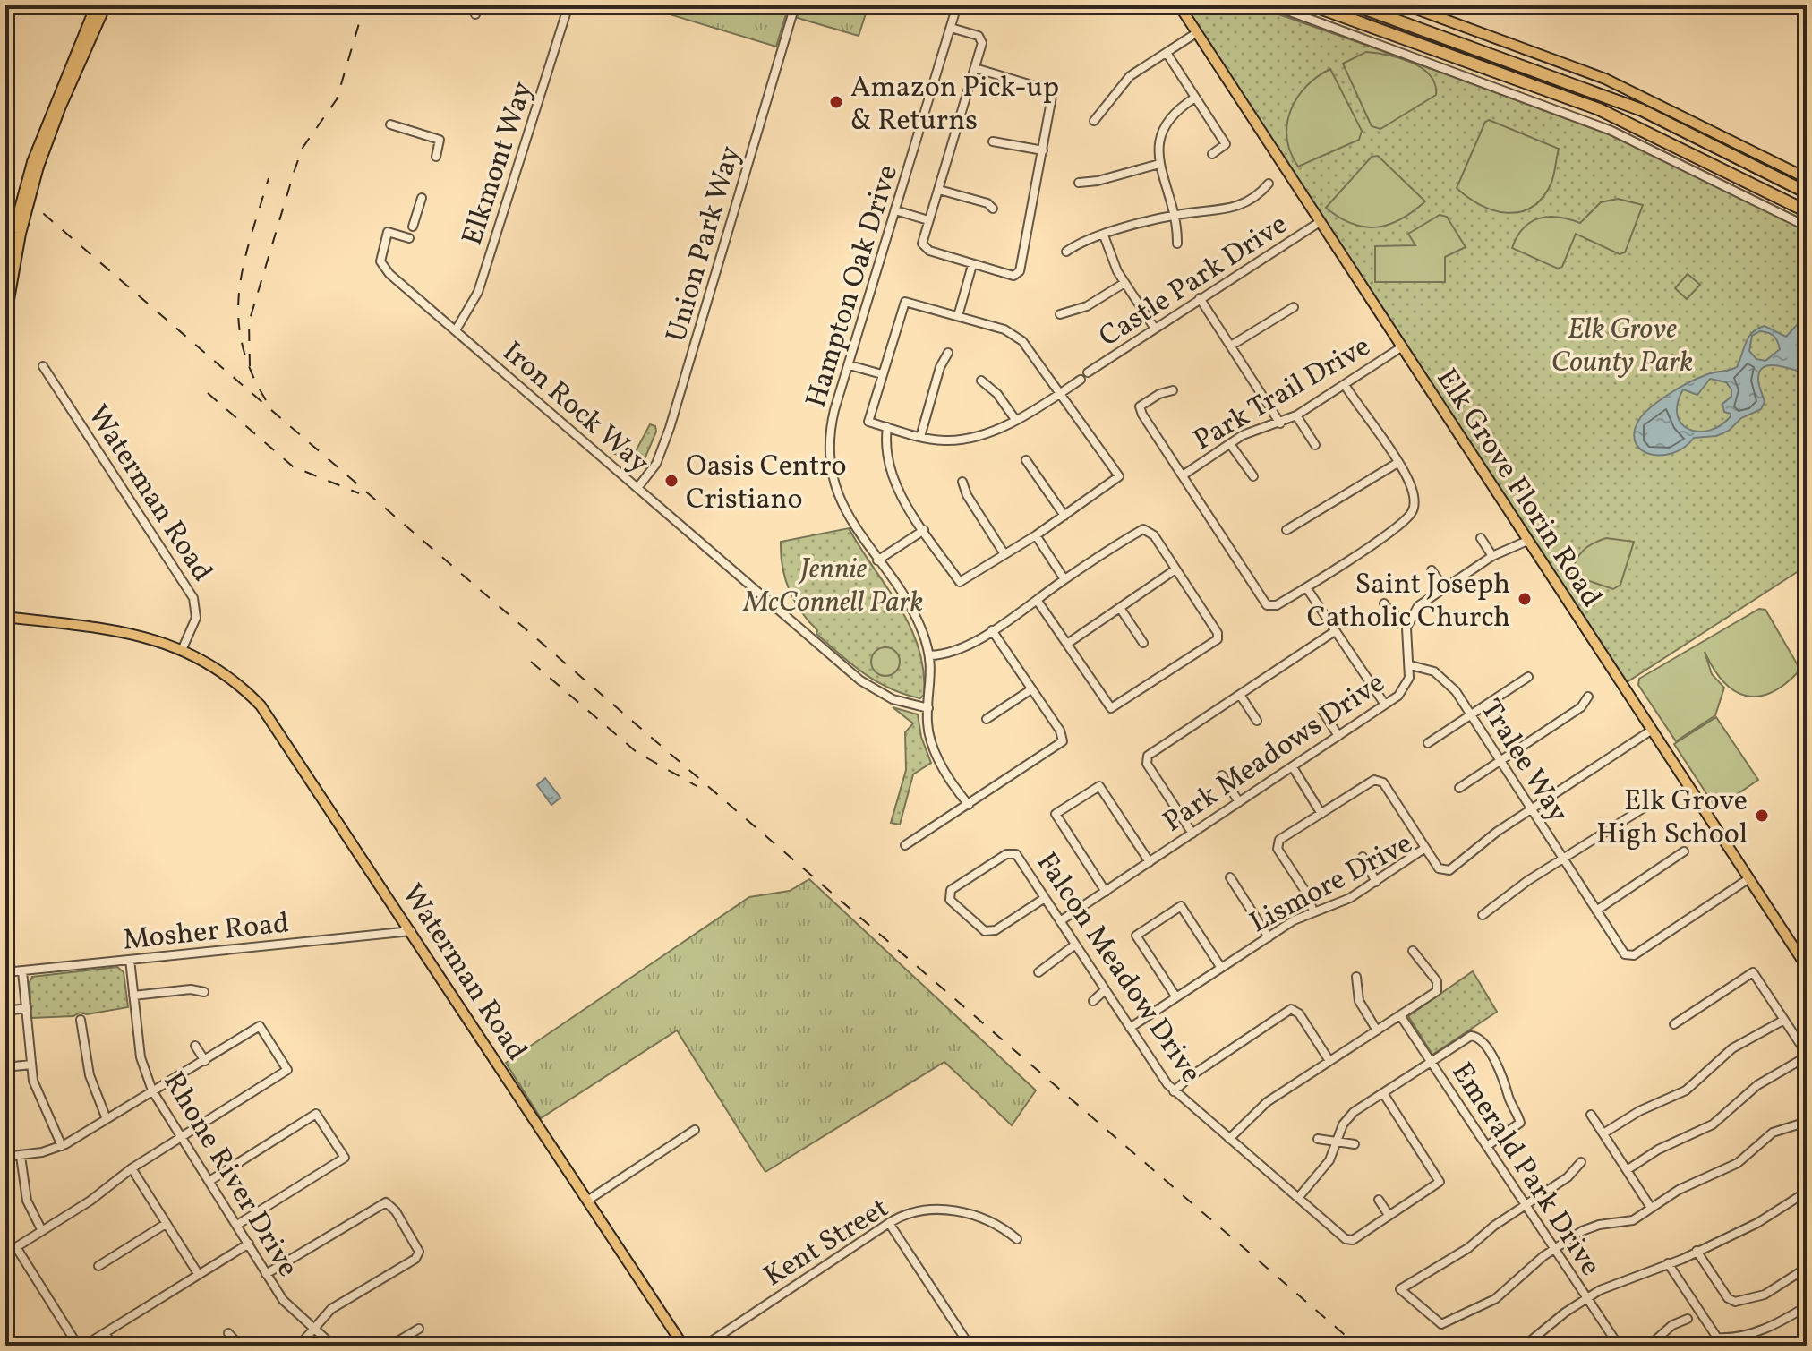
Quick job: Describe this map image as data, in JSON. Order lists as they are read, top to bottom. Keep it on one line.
{"streets":{"main road":["Elk Grove Florin Road","Waterman Road"],"street":["Elkmont Way","Union Park Way","Castle Park Drive","Hampton Oak Drive","Park Trail Drive","Iron Rock Way","Park Meadows Drive","Tralee Way","Lismore Drive","Mosher Road","Falcon Meadow Drive","Emerald Park Drive","Rhone River Drive","Kent Street"]},"crossings":[["Elkmont Way","Iron Rock Way"],["Union Park Way","Iron Rock Way"],["Castle Park Drive","Elk Grove Florin Road"],["Hampton Oak Drive","Iron Rock Way"],["Park Trail Drive","Elk Grove Florin Road"],["Elk Grove Florin Road","Tralee Way"],["Elk Grove Florin Road","Lismore Drive"],["Waterman Road","Mosher Road"],["Park Meadows Drive","Tralee Way"],["Park Meadows Drive","Falcon Meadow Drive"],["Tralee Way","Lismore Drive"],["Lismore Drive","Falcon Meadow Drive"],["Mosher Road","Rhone River Drive"]],"parks":["Elk Grove County Park","Jennie McConnell Park"],"places":["Amazon Pick-up & Returns","Oasis Centro Cristiano","Saint Joseph Catholic Church","Elk Grove High School"]}
